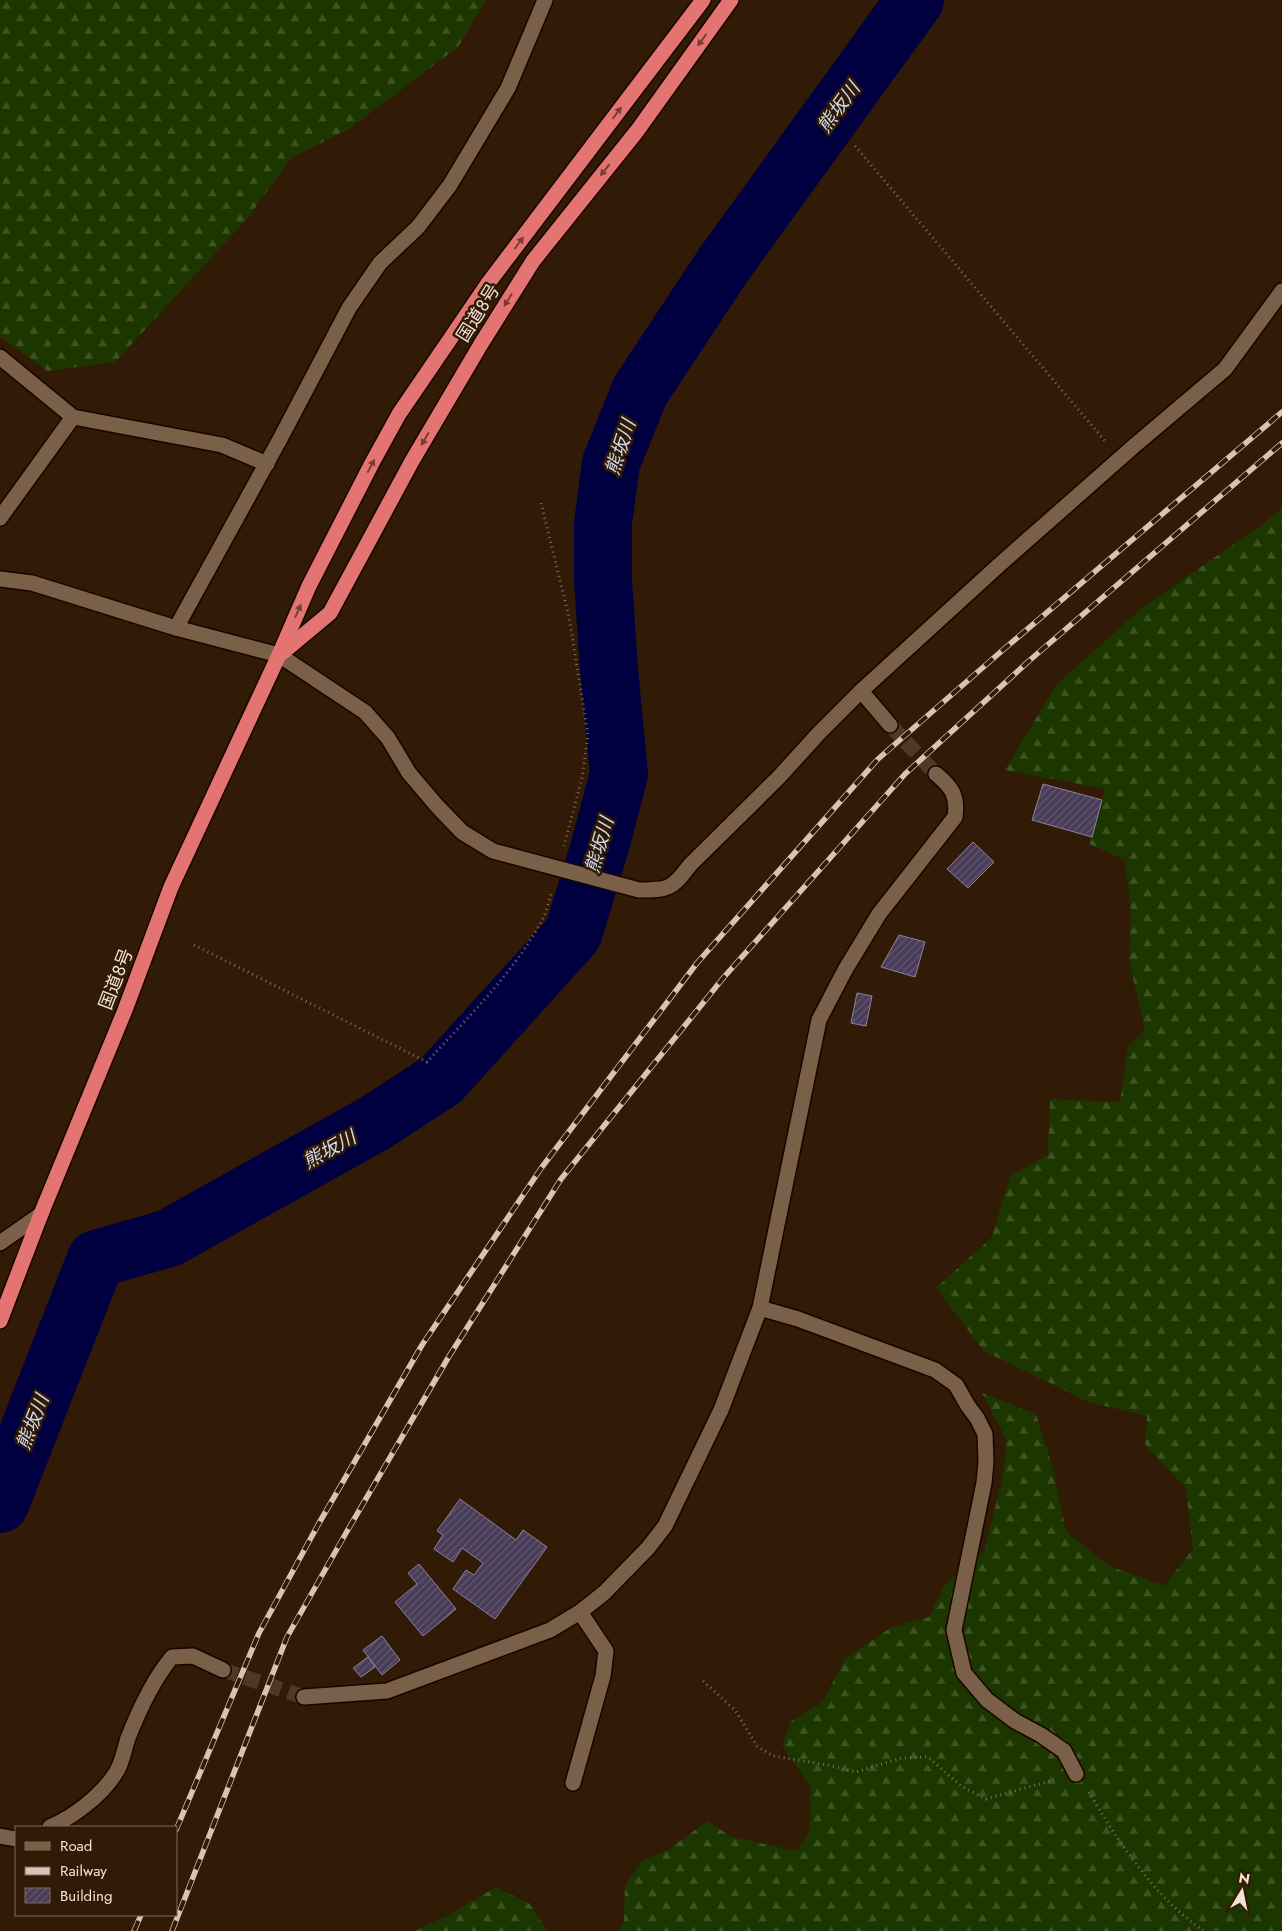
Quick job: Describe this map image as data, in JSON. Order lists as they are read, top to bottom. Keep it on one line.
{"streets":{"highway":["国道8号"]},"water":["熊坂川"],"legend":["Road","Railway","Building"],"north":"top"}
